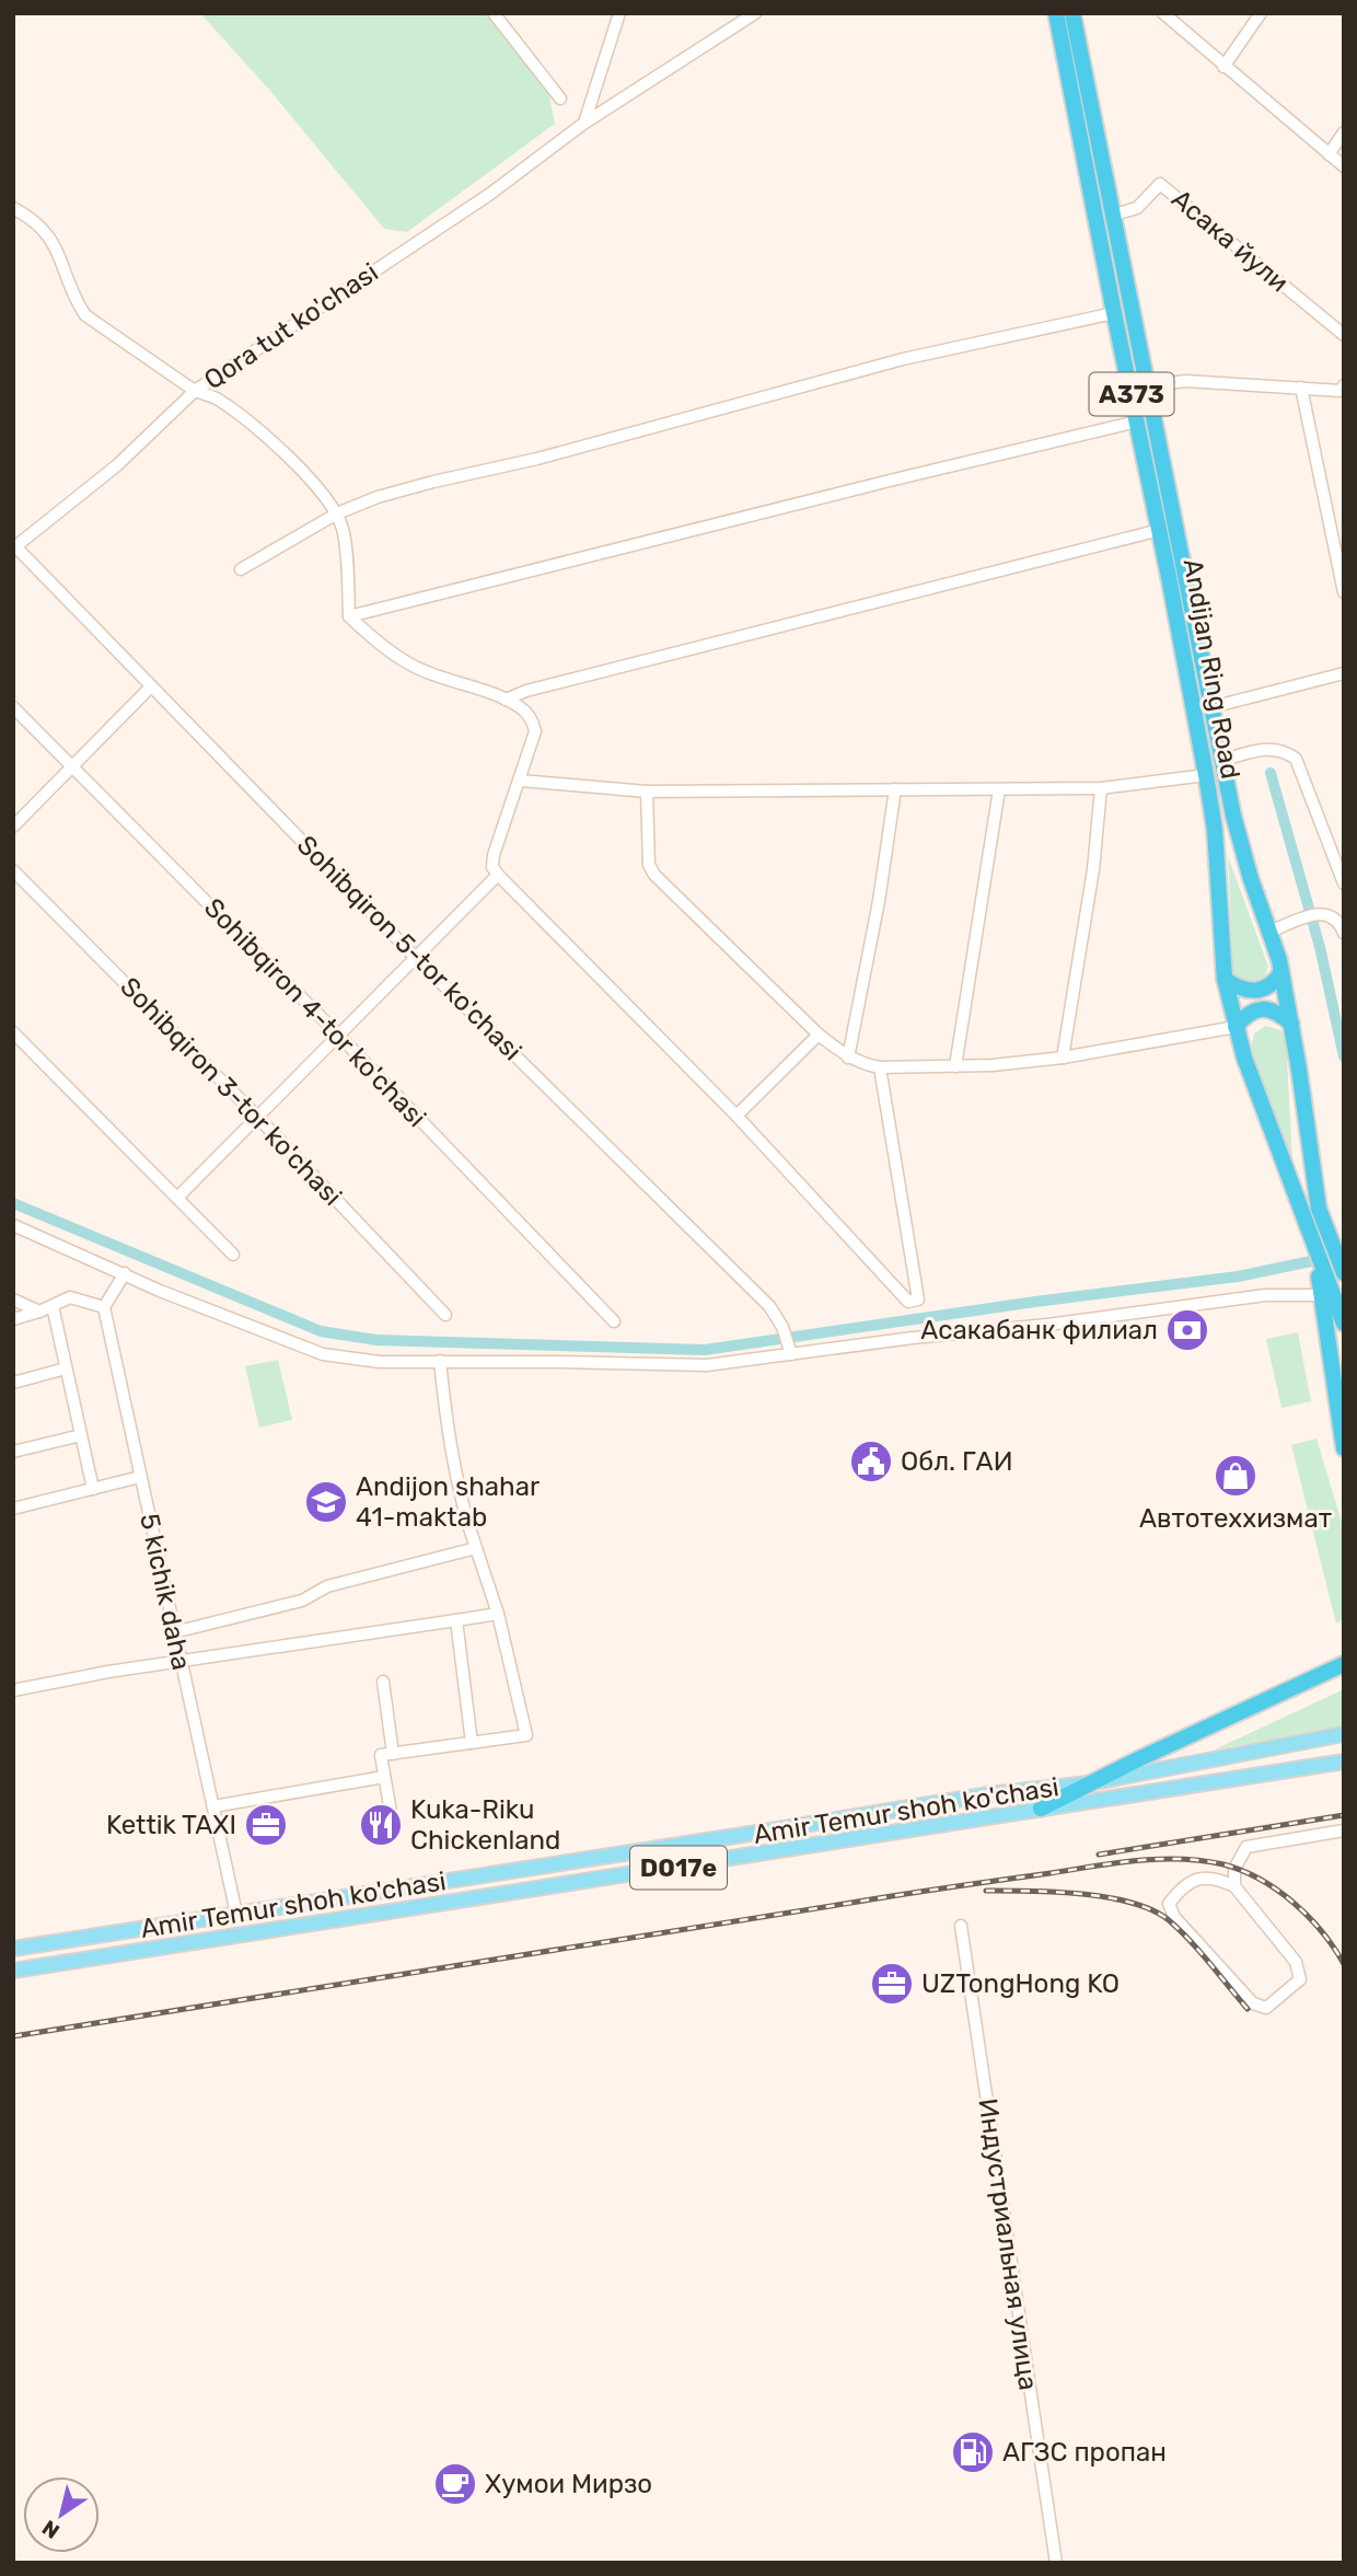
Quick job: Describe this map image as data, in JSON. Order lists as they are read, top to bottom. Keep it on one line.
{"streets":{"highway":["A373","Andijan Ring Road"],"main road":["Amir Temur shoh ko'chasi","D017e"],"street":["Асака йули","Qora tut ko'chasi","Sohibqiron 5-tor ko'chasi","Sohibqiron 4-tor ko'chasi","Sohibqiron 3-tor ko'chasi","5 kichik daha","Индустриальная улица"]},"crossings":[["Асака йули","Andijan Ring Road"],["Qora tut ko'chasi","Sohibqiron 5-tor ko'chasi"],["5 kichik daha","Amir Temur shoh ko'chasi"]],"places":{"bank":["Асакабанк филиал"],"public building":["Обл. ГАИ"],"shop":["Автотеххизмат"],"school or university":["Andijon shahar 41-maktab"],"office":["Kettik TAXI","UZTongHong KO"],"restaurant":["Kuka-Riku Chickenland"],"fuel station":["АГЗС пропан"],"cafe":["Хумои Мирзо"]},"north":"bottom left"}
